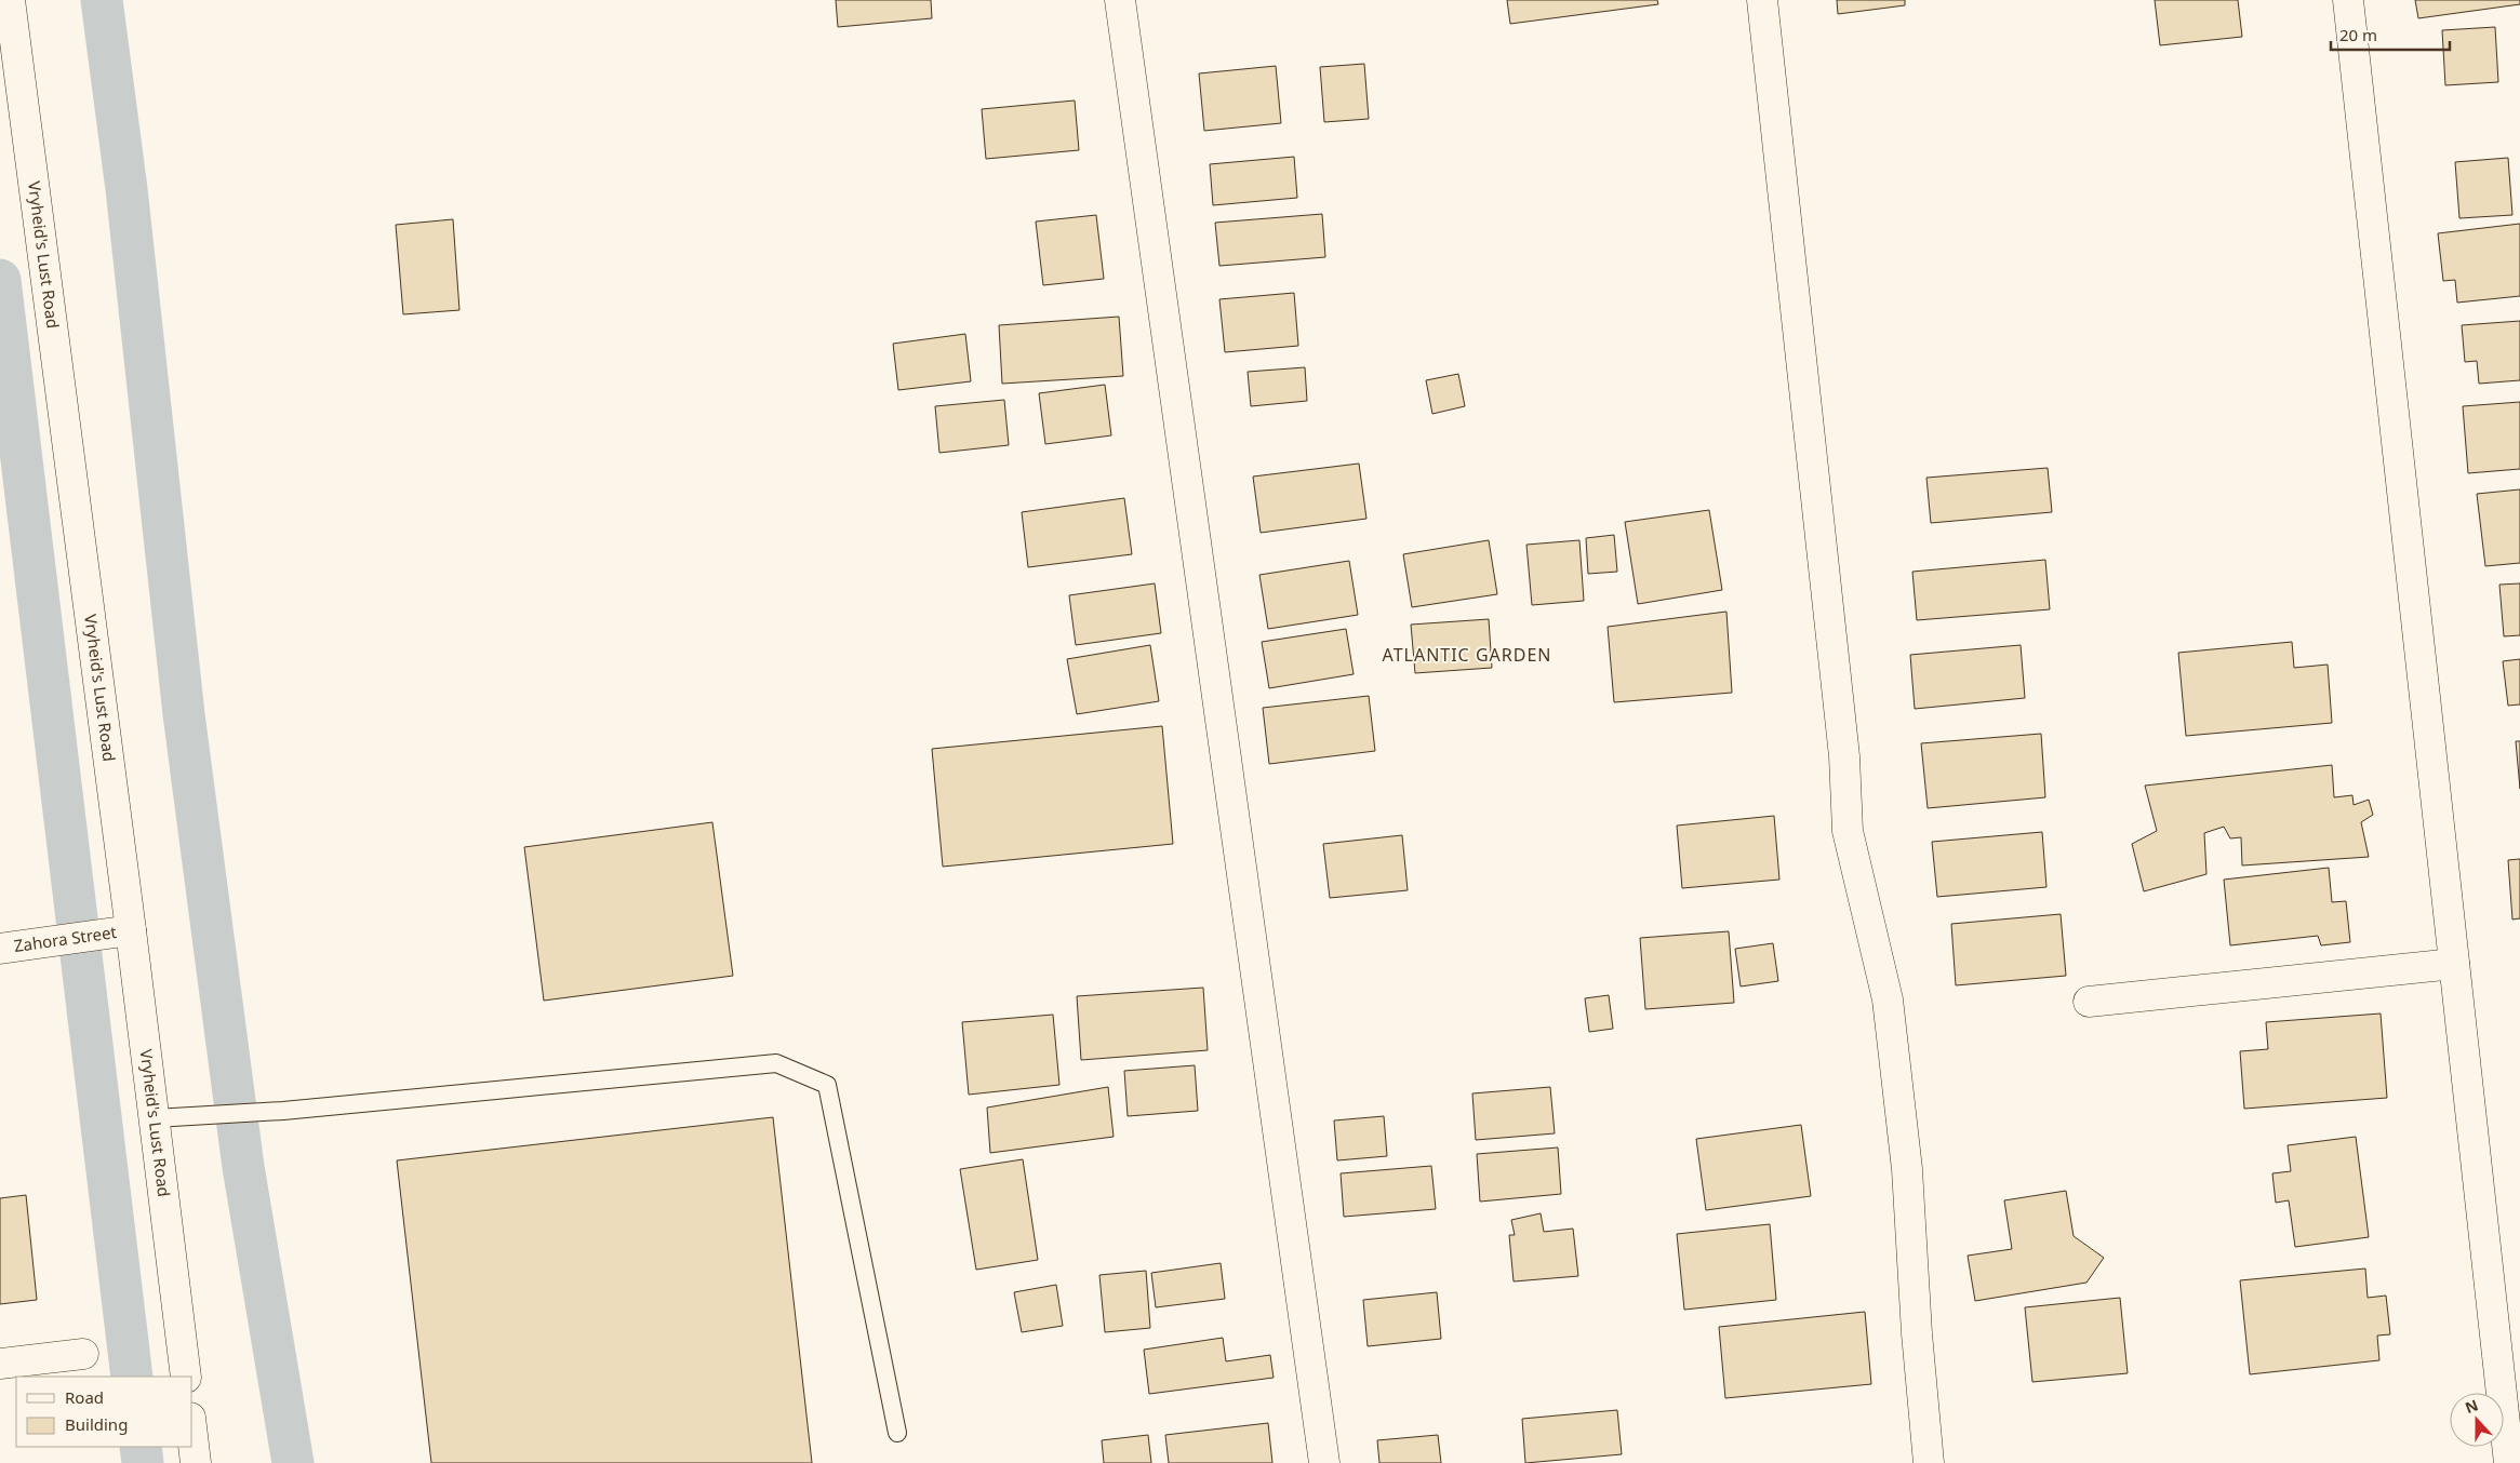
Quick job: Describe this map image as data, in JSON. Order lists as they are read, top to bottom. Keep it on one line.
{"streets":{"street":["Vryheid's Lust Road","Zahora Street"]},"crossings":[["Vryheid's Lust Road","Zahora Street"]],"districts":["ATLANTIC GARDEN"],"legend":["Road","Building"],"scale_bar":"20 m","north":"top"}
